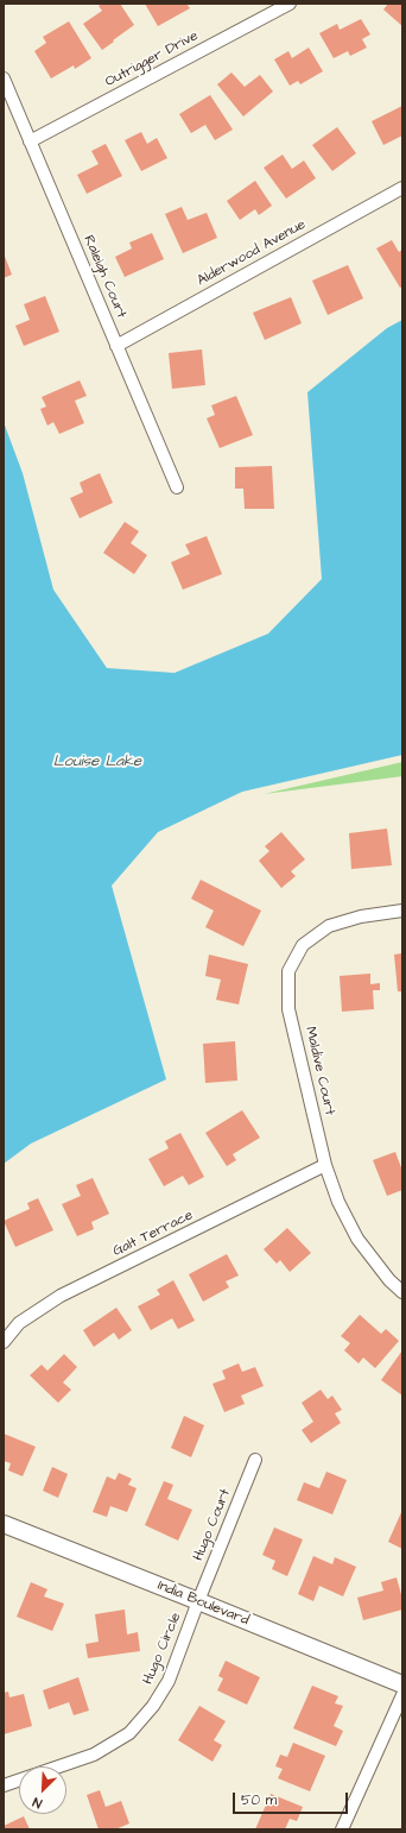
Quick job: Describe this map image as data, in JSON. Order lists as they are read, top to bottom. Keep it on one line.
{"streets":{"street":["Outrigger Drive","Alderwood Avenue","Raleigh Court","Maldive Court","Galt Terrace","Hugo Court","India Boulevard","Hugo Circle"]},"crossings":[["Outrigger Drive","Raleigh Court"],["Alderwood Avenue","Raleigh Court"],["Maldive Court","Galt Terrace"],["Hugo Court","India Boulevard"],["Hugo Court","Hugo Circle"],["India Boulevard","Hugo Circle"]],"water":["Louise Lake"],"scale_bar":"50 m","north":"bottom left"}
